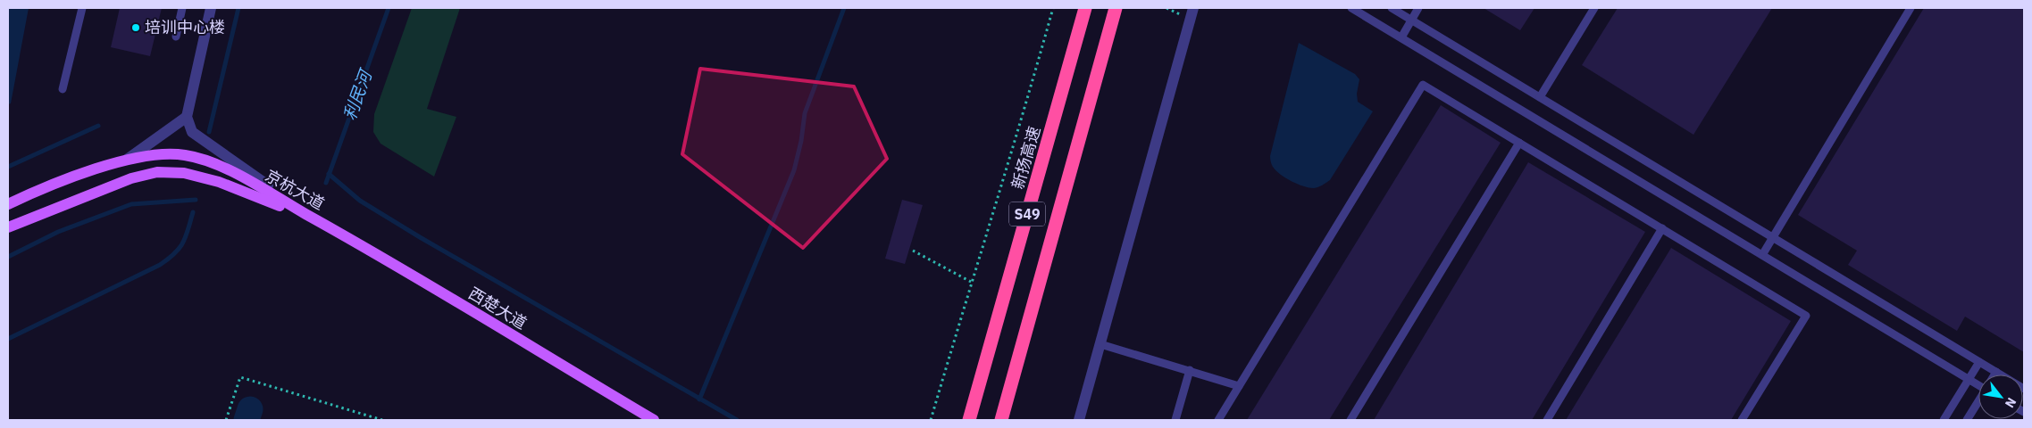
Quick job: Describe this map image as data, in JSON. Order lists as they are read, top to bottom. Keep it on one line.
{"streets":{"highway":["新扬高速","S49"],"main road":["京杭大道","西楚大道"]},"crossings":[["京杭大道","西楚大道"]],"water":["利民河"],"places":["培训中心楼"],"north":"bottom right"}
